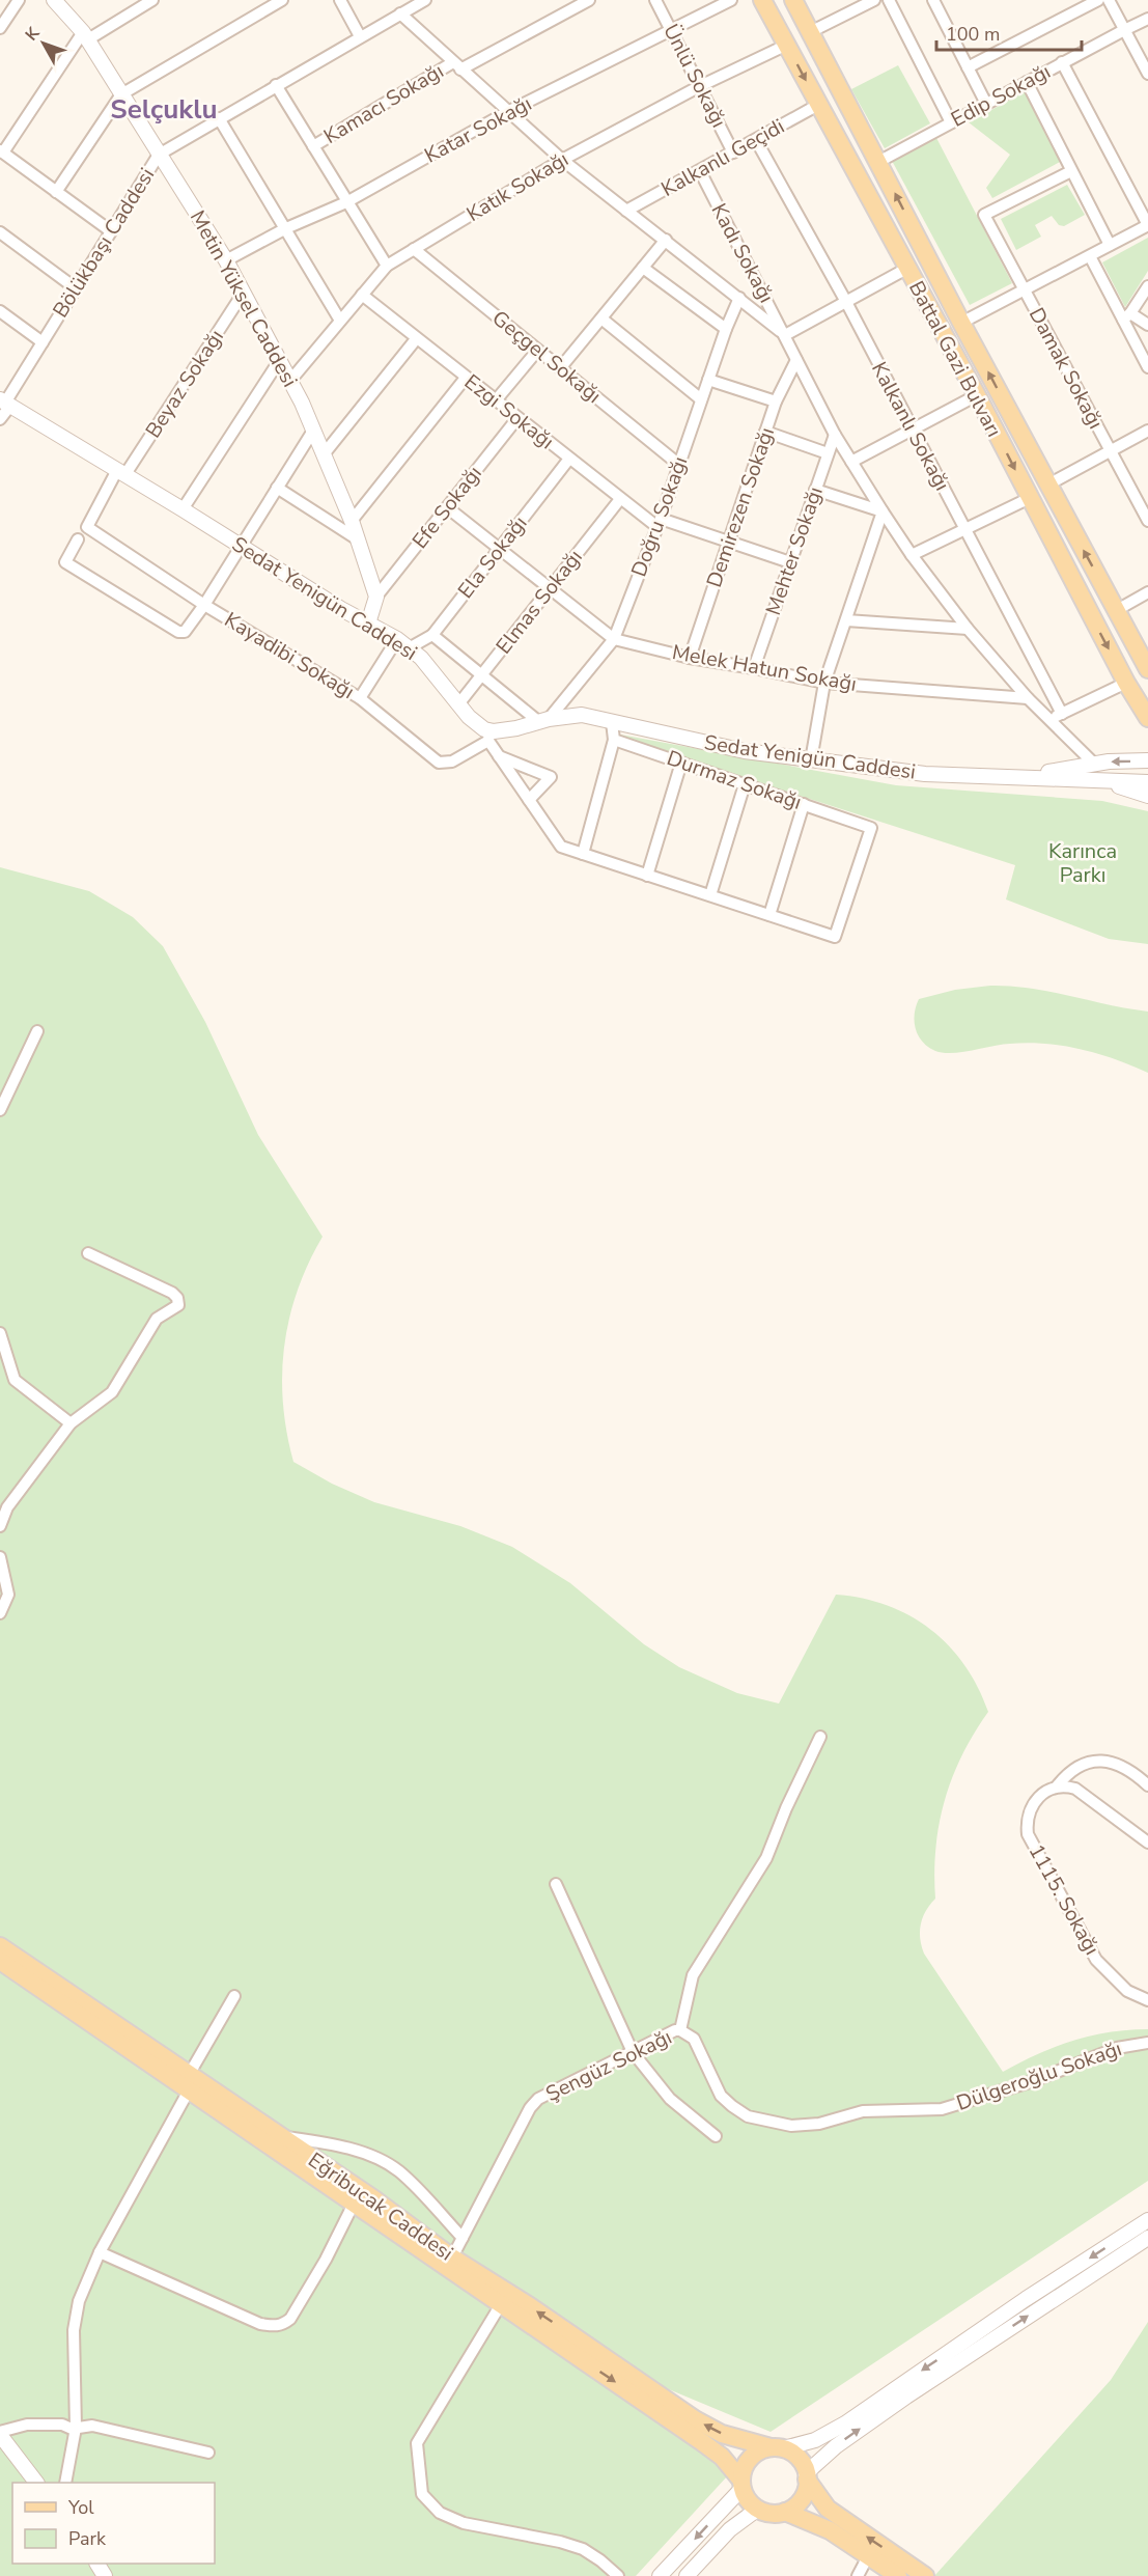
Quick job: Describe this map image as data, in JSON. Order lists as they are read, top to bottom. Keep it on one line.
{"streets":{"main road":["Battal Gazi Bulvarı","Eğribucak Caddesi"],"street":["Ünlü Sokağı","Edip Sokağı","Kamacı Sokağı","Katar Sokağı","Kalkanlı Geçidi","Katık Sokağı","Bölükbaşı Caddesi","Kadı Sokağı","Metin Yüksel Caddesi","Geçgel Sokağı","Damak Sokağı","Beyaz Sokağı","Ezgi Sokağı","Kalkanlı Sokağı","Efe Sokağı","Demirezen Sokağı","Doğru Sokağı","Mehter Sokağı","Ela Sokağı","Sedat Yenigün Caddesi","Elmas Sokağı","Kayadibi Sokağı","Melek Hatun Sokağı","Durmaz Sokağı","1115. Sokağı","Şengüz Sokağı","Dülgeroğlu Sokağı"]},"crossings":[["Ünlü Sokağı","Katar Sokağı"],["Ünlü Sokağı","Kalkanlı Geçidi"],["Ünlü Sokağı","Katık Sokağı"],["Edip Sokağı","Battal Gazi Bulvarı"],["Katar Sokağı","Metin Yüksel Caddesi"],["Kalkanlı Geçidi","Kadı Sokağı"],["Kalkanlı Geçidi","Battal Gazi Bulvarı"],["Kalkanlı Geçidi","Kalkanlı Sokağı"],["Katık Sokağı","Metin Yüksel Caddesi"],["Katık Sokağı","Geçgel Sokağı"],["Katık Sokağı","Battal Gazi Bulvarı"],["Katık Sokağı","Ezgi Sokağı"],["Bölükbaşı Caddesi","Metin Yüksel Caddesi"],["Bölükbaşı Caddesi","Sedat Yenigün Caddesi"],["Kadı Sokağı","Demirezen Sokağı"],["Kadı Sokağı","Mehter Sokağı"],["Kadı Sokağı","Melek Hatun Sokağı"],["Metin Yüksel Caddesi","Beyaz Sokağı"],["Metin Yüksel Caddesi","Efe Sokağı"],["Geçgel Sokağı","Doğru Sokağı"],["Beyaz Sokağı","Sedat Yenigün Caddesi"],["Beyaz Sokağı","Kayadibi Sokağı"],["Ezgi Sokağı","Efe Sokağı"],["Ezgi Sokağı","Demirezen Sokağı"],["Ezgi Sokağı","Doğru Sokağı"],["Ezgi Sokağı","Mehter Sokağı"],["Ezgi Sokağı","Ela Sokağı"],["Ezgi Sokağı","Elmas Sokağı"],["Demirezen Sokağı","Melek Hatun Sokağı"],["Doğru Sokağı","Sedat Yenigün Caddesi"],["Doğru Sokağı","Melek Hatun Sokağı"],["Mehter Sokağı","Melek Hatun Sokağı"],["Ela Sokağı","Sedat Yenigün Caddesi"],["Sedat Yenigün Caddesi","Elmas Sokağı"],["Sedat Yenigün Caddesi","Kayadibi Sokağı"],["Şengüz Sokağı","Dülgeroğlu Sokağı"],["Şengüz Sokağı","Eğribucak Caddesi"]],"districts":["Selçuklu"],"parks":["Karınca Parkı"],"legend":["Yol","Park"],"scale_bar":"100 m","north":"top left"}
